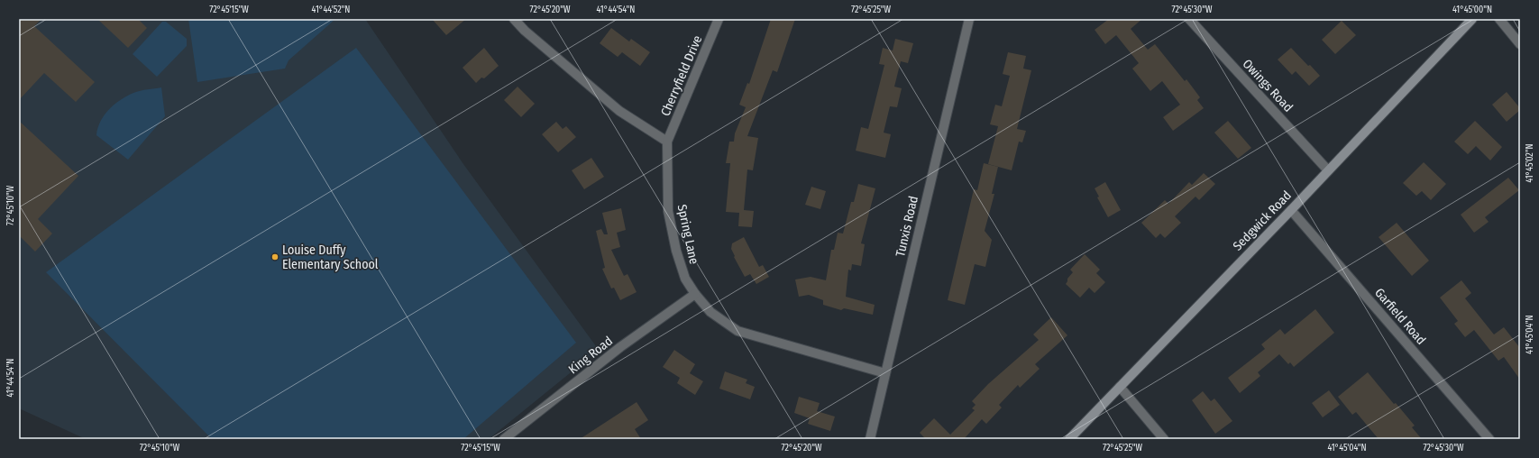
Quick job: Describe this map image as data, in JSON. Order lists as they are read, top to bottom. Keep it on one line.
{"streets":{"main road":["Sedgwick Road"],"street":["Cherryfield Drive","Owings Road","Tunxis Road","Spring Lane","Garfield Road","King Road"]},"crossings":[["Cherryfield Drive","Spring Lane"],["Owings Road","Sedgwick Road"],["Sedgwick Road","Garfield Road"],["Tunxis Road","Spring Lane"],["Spring Lane","King Road"]],"places":["Louise Duffy Elementary School"],"coordinates":["72°45'15\"W","41°44'52\"N","72°45'20\"W","41°44'54\"N","72°45'25\"W","72°45'30\"W","41°45'00\"N","41°45'02\"N","72°45'10\"W","41°45'04\"N"]}
